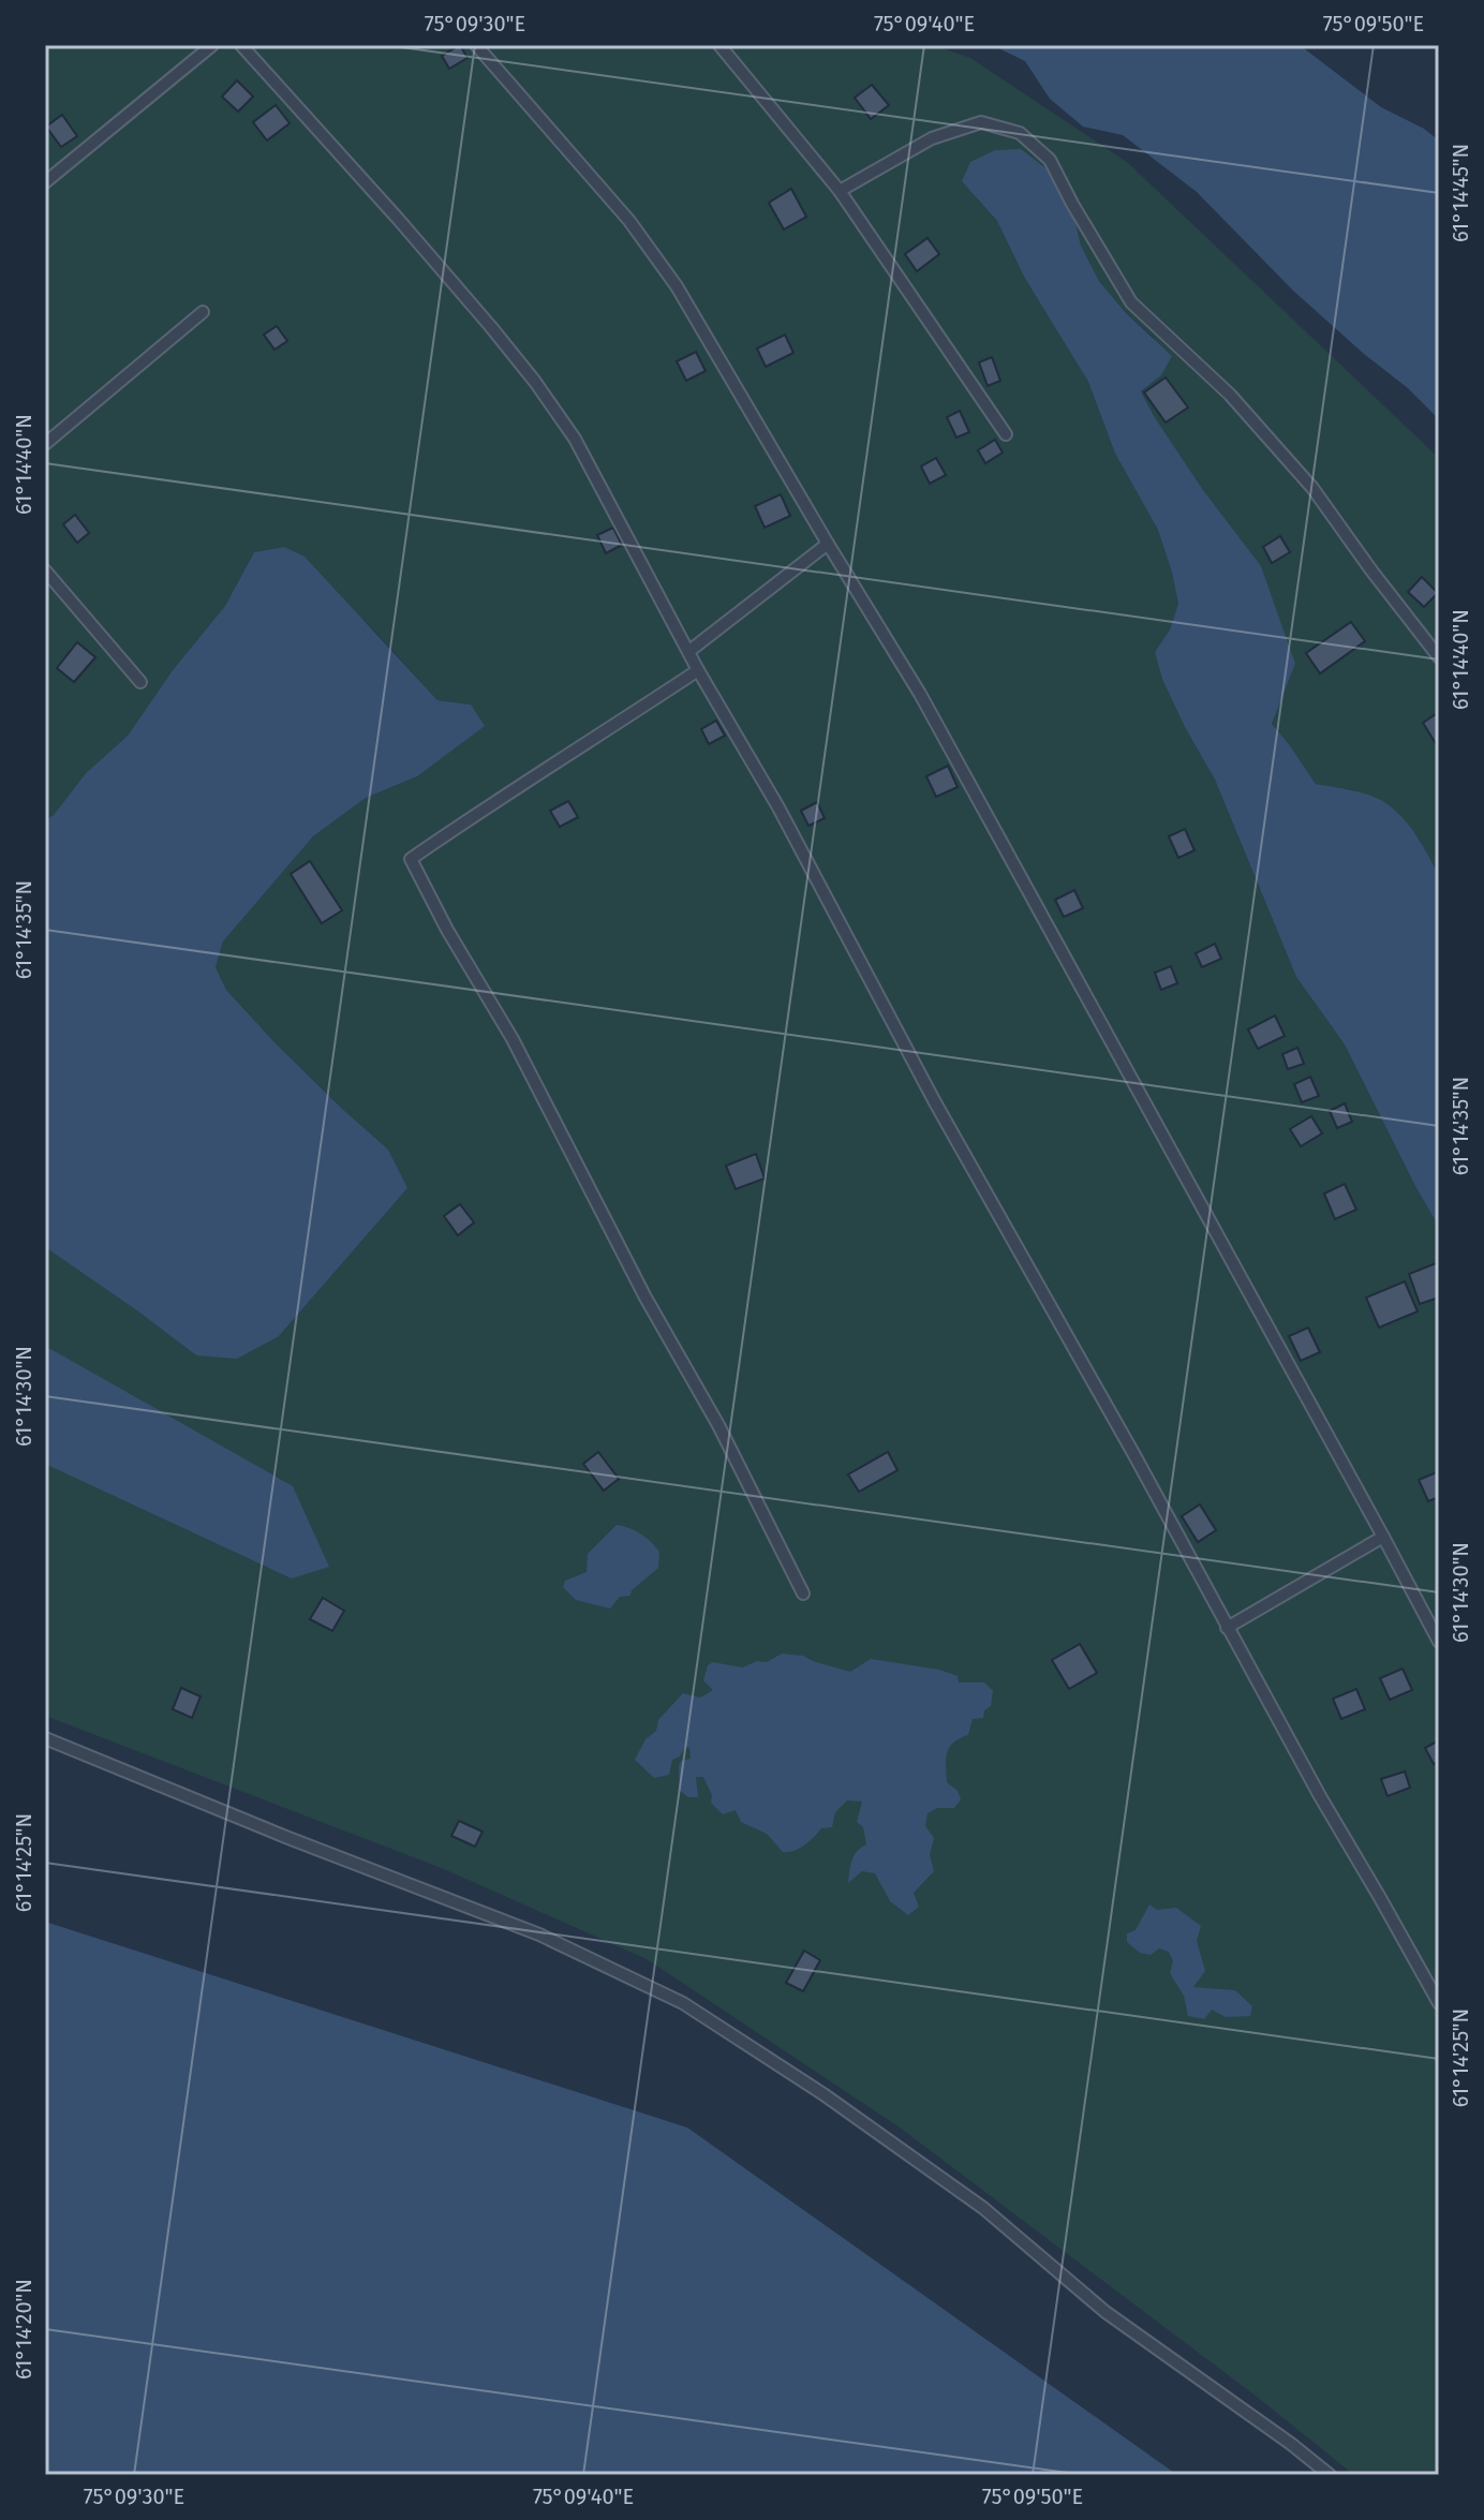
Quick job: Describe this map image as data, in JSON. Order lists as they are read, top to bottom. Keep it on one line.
{"coordinates":["75°09'30\"E","75°09'40\"E","75°09'50\"E","61°14'45\"N","61°14'40\"N","61°14'35\"N","61°14'30\"N","61°14'25\"N","61°14'20\"N"]}
